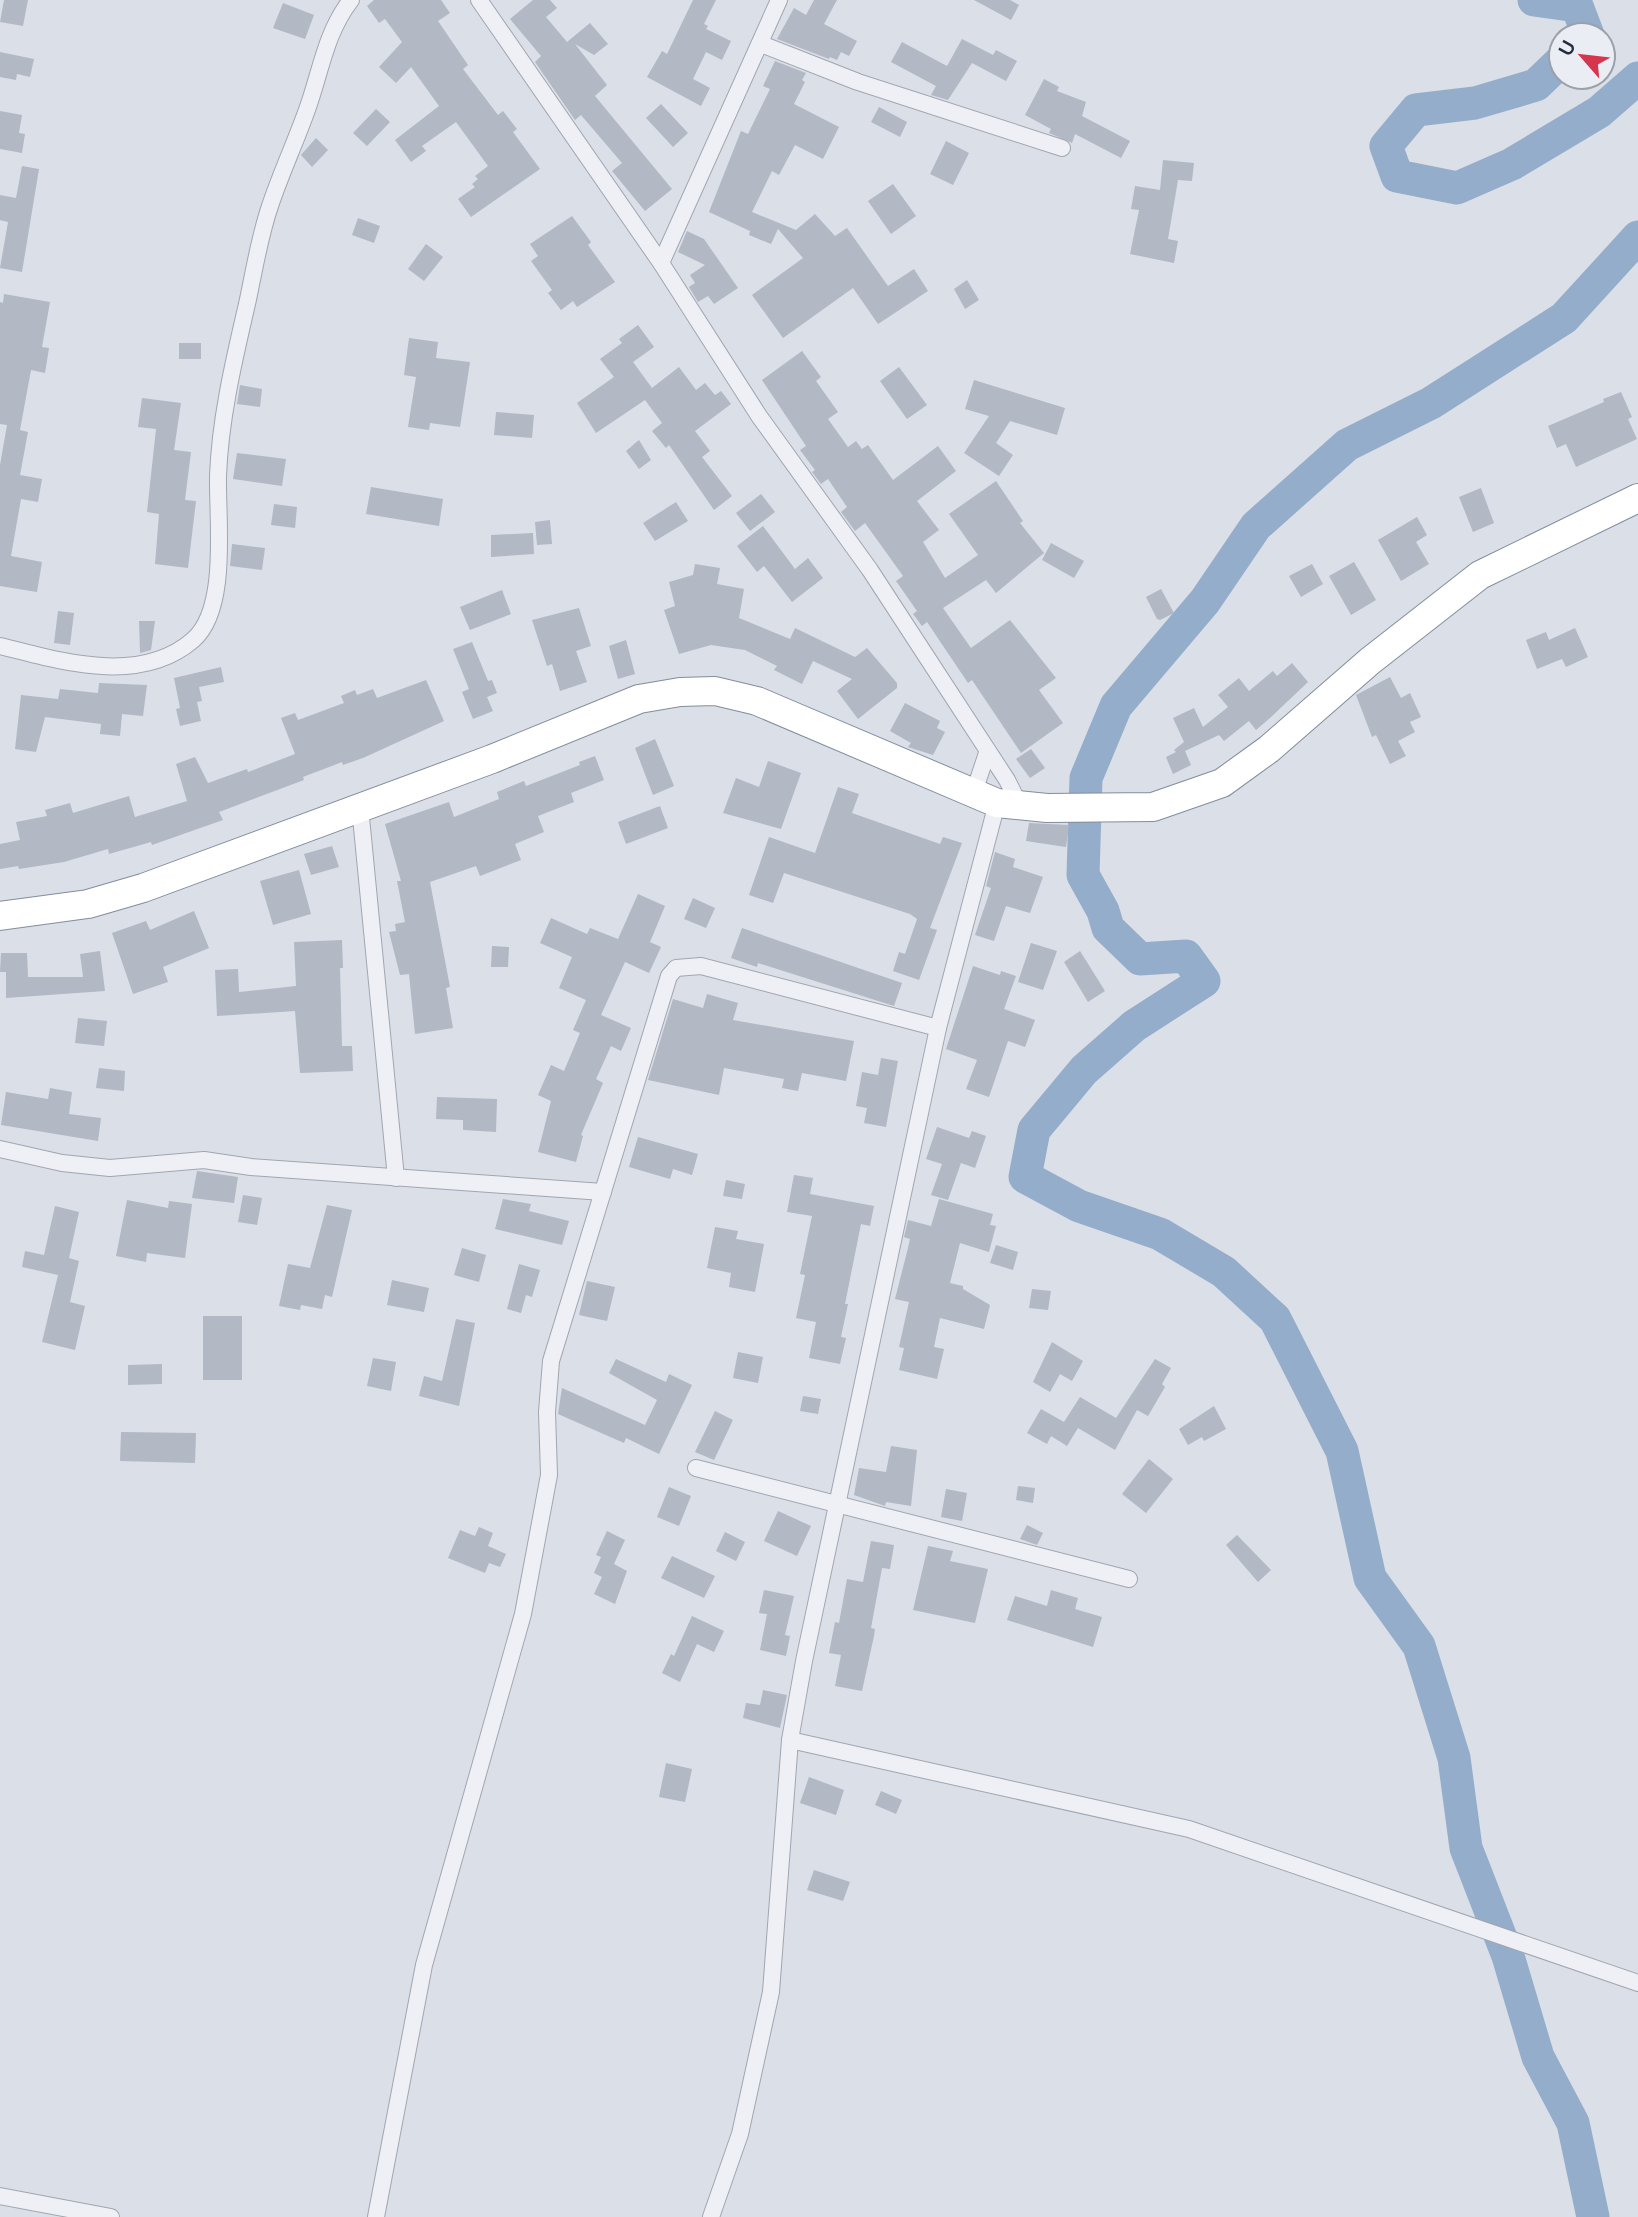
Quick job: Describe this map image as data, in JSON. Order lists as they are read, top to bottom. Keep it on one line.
{"north":"top left"}
